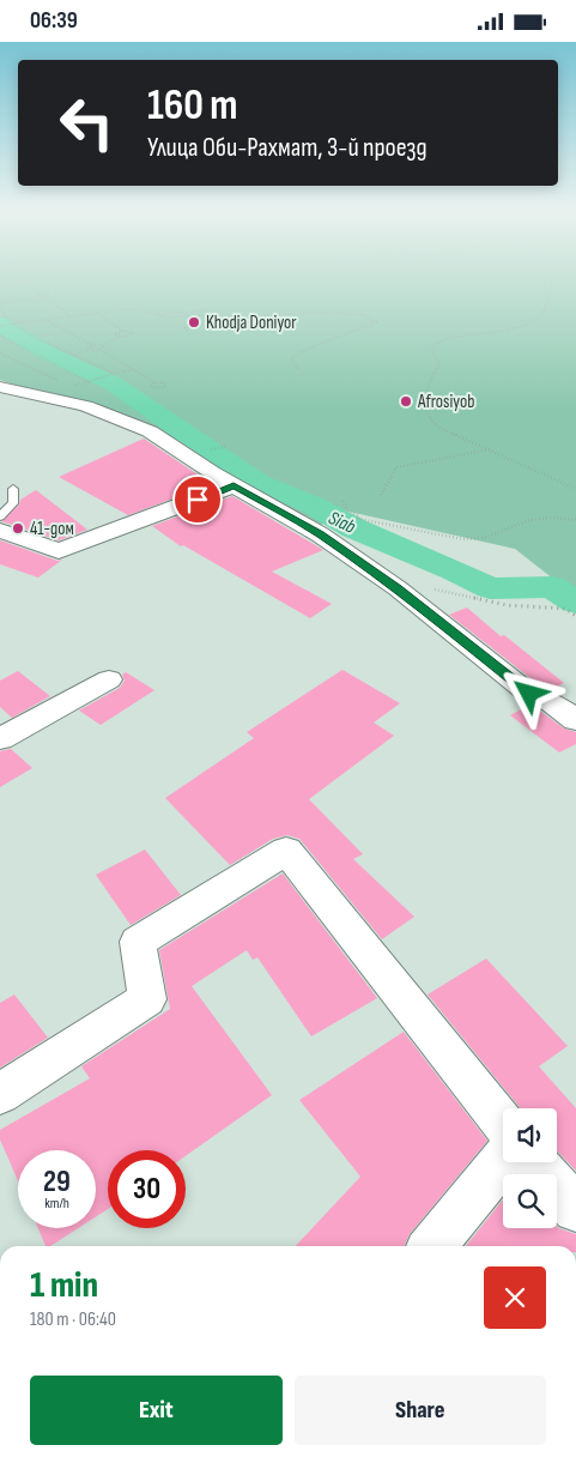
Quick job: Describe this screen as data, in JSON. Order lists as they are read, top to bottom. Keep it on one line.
{"water":["Siab"],"places":["Khodja Doniyor","Afrosiyob","41-дом"],"page":{"status":"06:39","turn":["160 m","Улица Оби-Рахмат, 3-й проезд"],"speed":"29 km/h","limit":"30","heading":["1 min","180 m · 06:40"],"buttons":["Exit","Share"]}}
